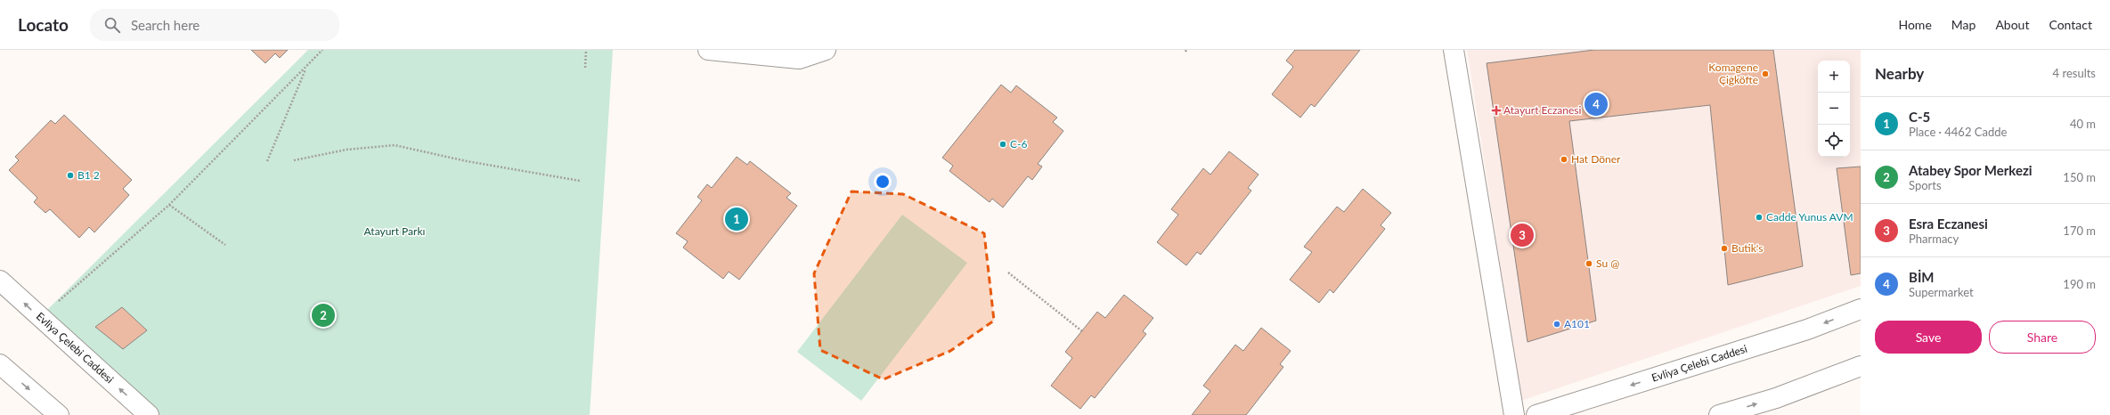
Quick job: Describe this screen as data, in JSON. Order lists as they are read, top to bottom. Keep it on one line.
{"streets":{"street":["Evliya Çelebi Caddesi"]},"one_way":["Evliya Çelebi Caddesi"],"parks":["Atayurt Parkı"],"places":{"other":["Komagene Çiğköfte","C-6","Hat Döner","B1 2","Cadde Yunus AVM","Butik's","Su @","A101"],"health":["Atayurt Eczanesi"]},"page":{"header":"Locato","search":"Search here","nav":["Home","Map","About","Contact"],"heading":["Nearby","4 results"],"map_buttons":["+","−"],"pins":["4","1","3","2"],"list":[{"mark":"1","name":"C-5","note":"Place · 4462 Cadde","value":"40 m"},{"mark":"2","name":"Atabey Spor Merkezi","note":"Sports","value":"150 m"},{"mark":"3","name":"Esra Eczanesi","note":"Pharmacy","value":"170 m"},{"mark":"4","name":"BİM","note":"Supermarket","value":"190 m"}],"buttons":["Save","Share"]}}
